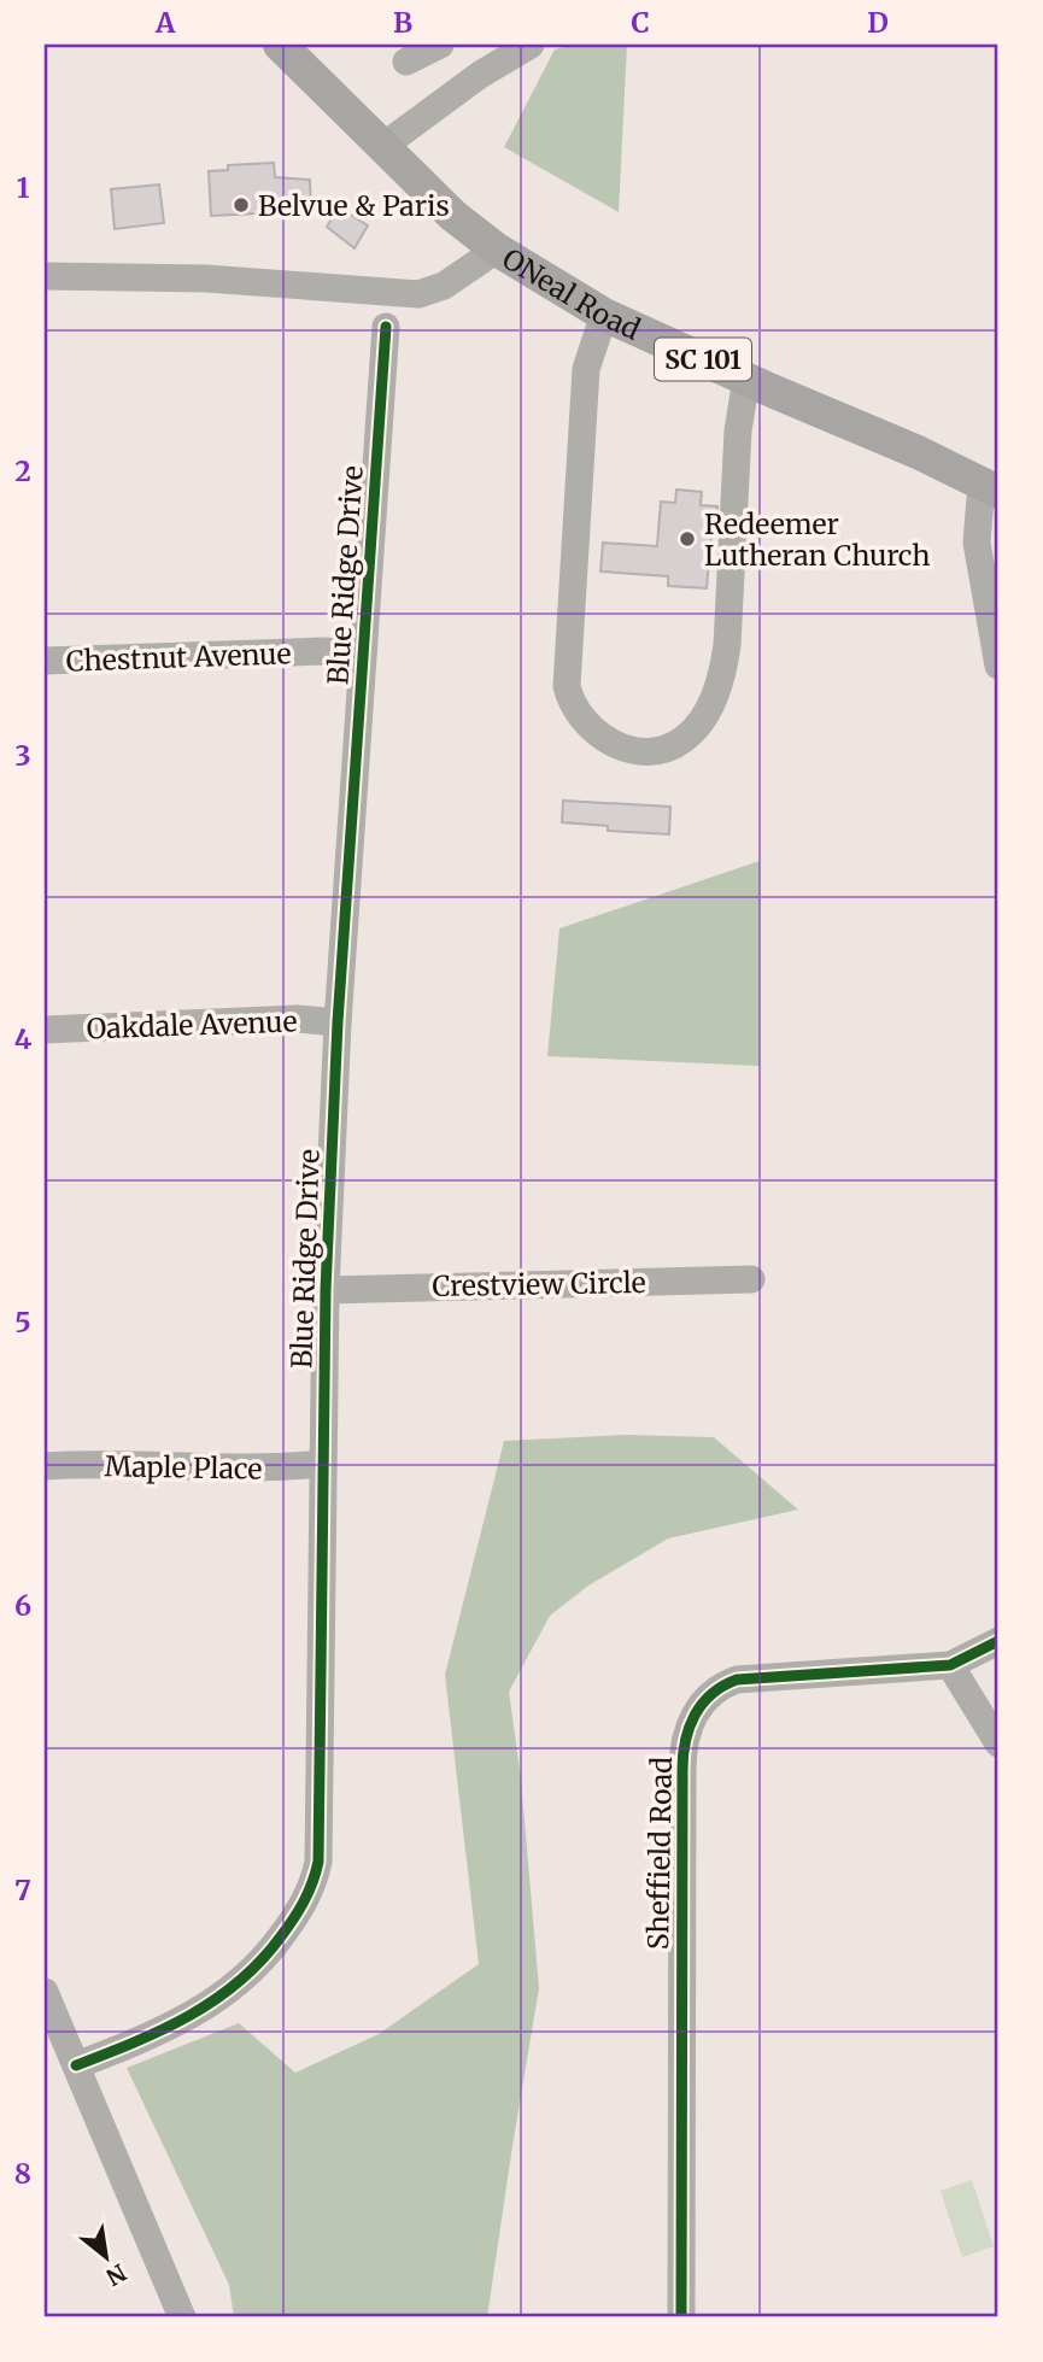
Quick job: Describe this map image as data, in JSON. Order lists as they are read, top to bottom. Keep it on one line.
{"streets":{"main road":["ONeal Road","SC 101"],"street":["Blue Ridge Drive","Chestnut Avenue","Oakdale Avenue","Crestview Circle","Maple Place","Sheffield Road"]},"crossings":[["ONeal Road","SC 101"],["Blue Ridge Drive","Chestnut Avenue"],["Blue Ridge Drive","Oakdale Avenue"],["Blue Ridge Drive","Crestview Circle"],["Blue Ridge Drive","Maple Place"]],"places":["Belvue & Paris","Redeemer Lutheran Church"],"north":"bottom right","grid":{"columns":["A","B","C","D"],"rows":["1","2","3","4","5","6","7","8"]}}
